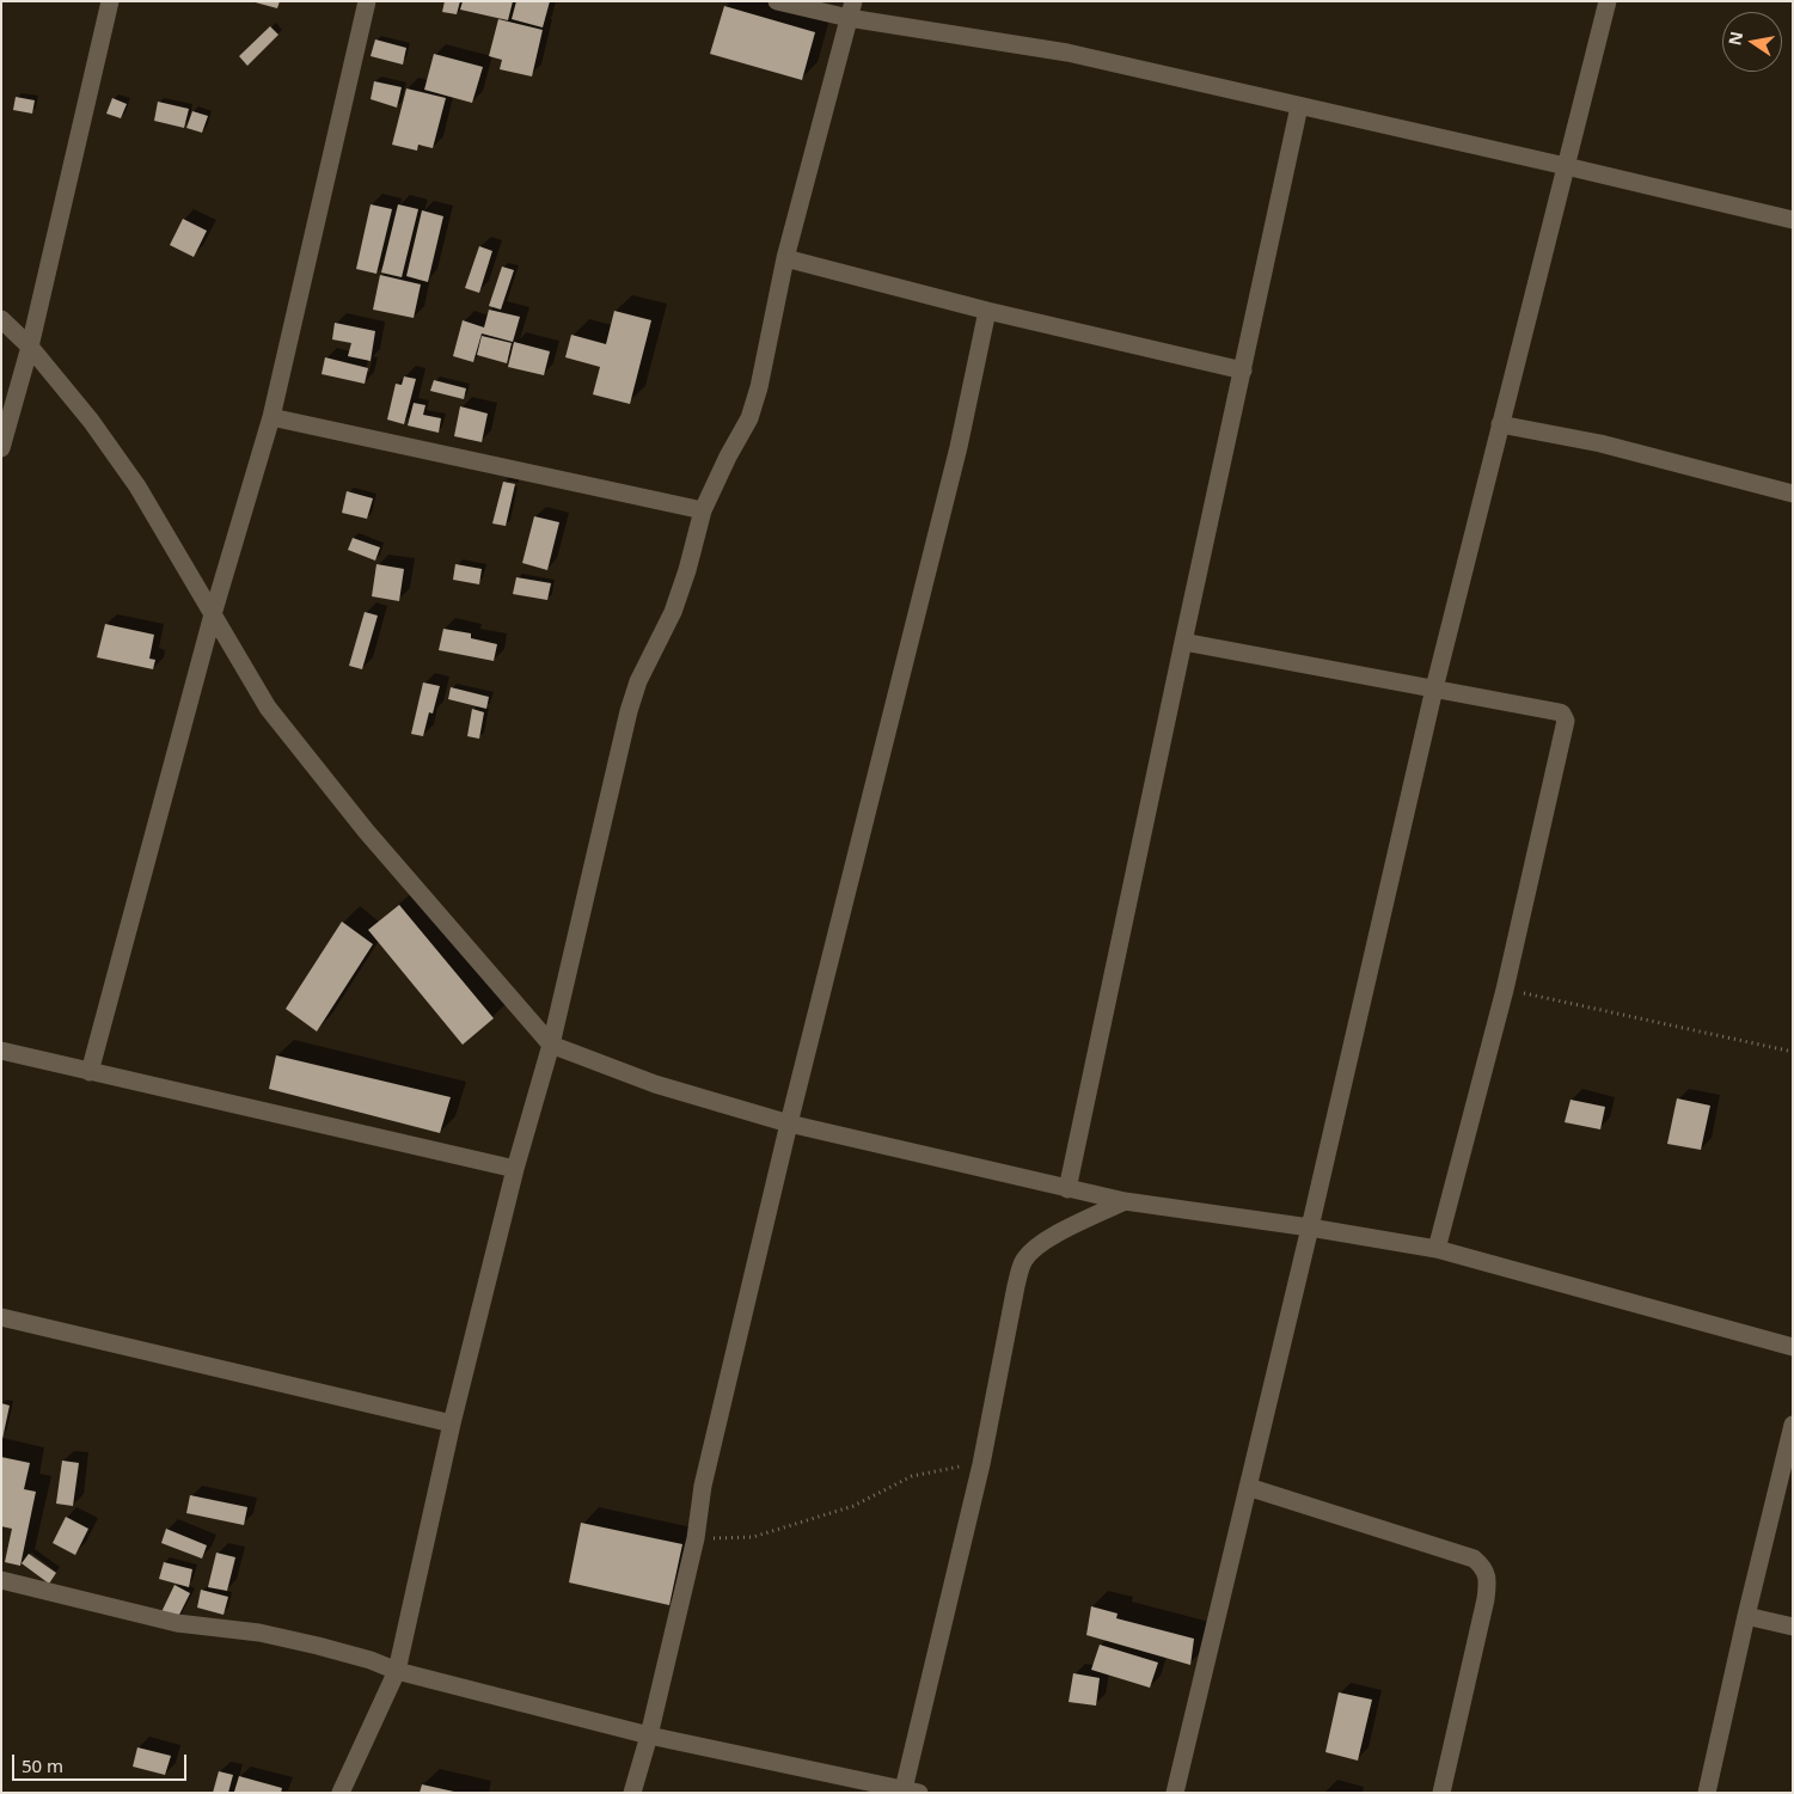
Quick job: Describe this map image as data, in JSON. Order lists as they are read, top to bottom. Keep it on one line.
{"scale_bar":"50 m","north":"left"}
